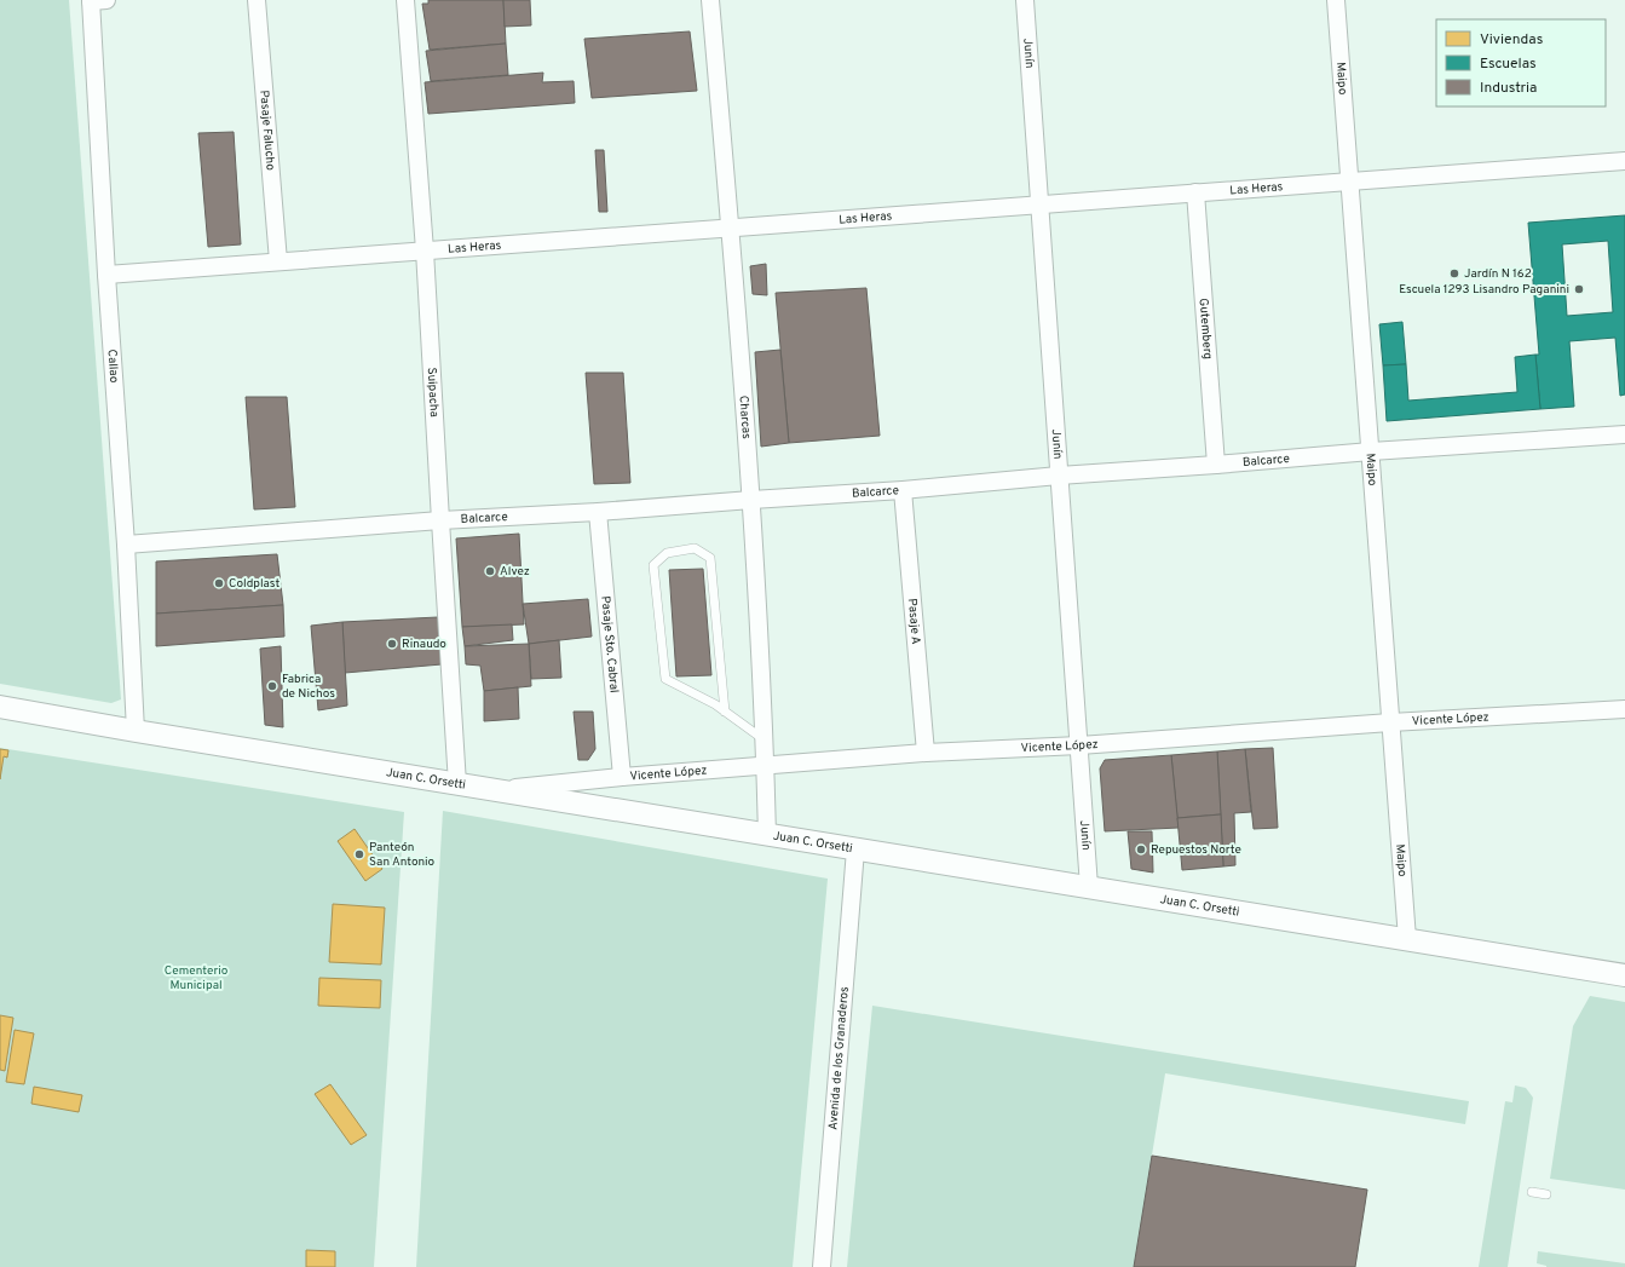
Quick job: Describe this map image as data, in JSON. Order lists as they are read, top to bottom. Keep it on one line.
{"streets":{"street":["Junín","Maipo","Pasaje Falucho","Las Heras","Gutemberg","Callao","Suipacha","Charcas","Balcarce","Pasaje A","Pasaje Sto. Cabral","Vicente López","Juan C. Orsetti","Avenida de los Granaderos"]},"crossings":[["Junín","Las Heras"],["Junín","Balcarce"],["Junín","Vicente López"],["Junín","Juan C. Orsetti"],["Maipo","Las Heras"],["Maipo","Balcarce"],["Maipo","Vicente López"],["Maipo","Juan C. Orsetti"],["Pasaje Falucho","Las Heras"],["Las Heras","Gutemberg"],["Las Heras","Callao"],["Las Heras","Suipacha"],["Las Heras","Charcas"],["Gutemberg","Balcarce"],["Callao","Balcarce"],["Callao","Juan C. Orsetti"],["Suipacha","Balcarce"],["Suipacha","Juan C. Orsetti"],["Charcas","Balcarce"],["Charcas","Vicente López"],["Charcas","Juan C. Orsetti"],["Balcarce","Pasaje A"],["Balcarce","Pasaje Sto. Cabral"],["Pasaje A","Vicente López"],["Pasaje Sto. Cabral","Vicente López"],["Vicente López","Juan C. Orsetti"],["Juan C. Orsetti","Avenida de los Granaderos"]],"parks":["Cementerio Municipal"],"places":["Jardín N 162","Escuela 1293 Lisandro Paganini","Alvez","Coldplast","Rinaudo","Fabrica de Nichos","Repuestos Norte","Panteón San Antonio"],"legend":["Viviendas","Escuelas","Industria"]}
